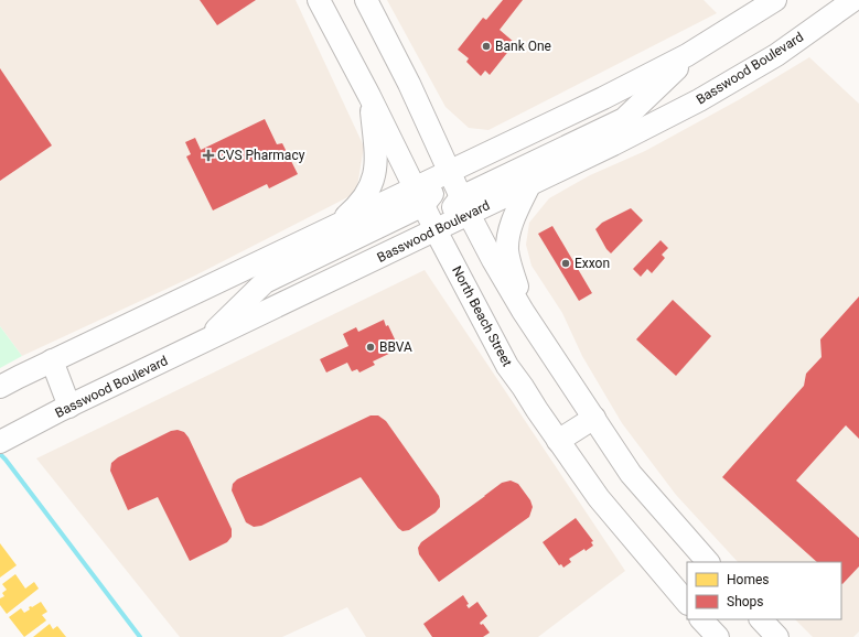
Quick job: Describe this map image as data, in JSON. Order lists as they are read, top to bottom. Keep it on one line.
{"streets":{"main road":["Basswood Boulevard","North Beach Street"]},"crossings":[["Basswood Boulevard","North Beach Street"]],"places":{"other":["Bank One","Exxon","BBVA"],"health":["CVS Pharmacy"]},"legend":["Homes","Shops"]}
